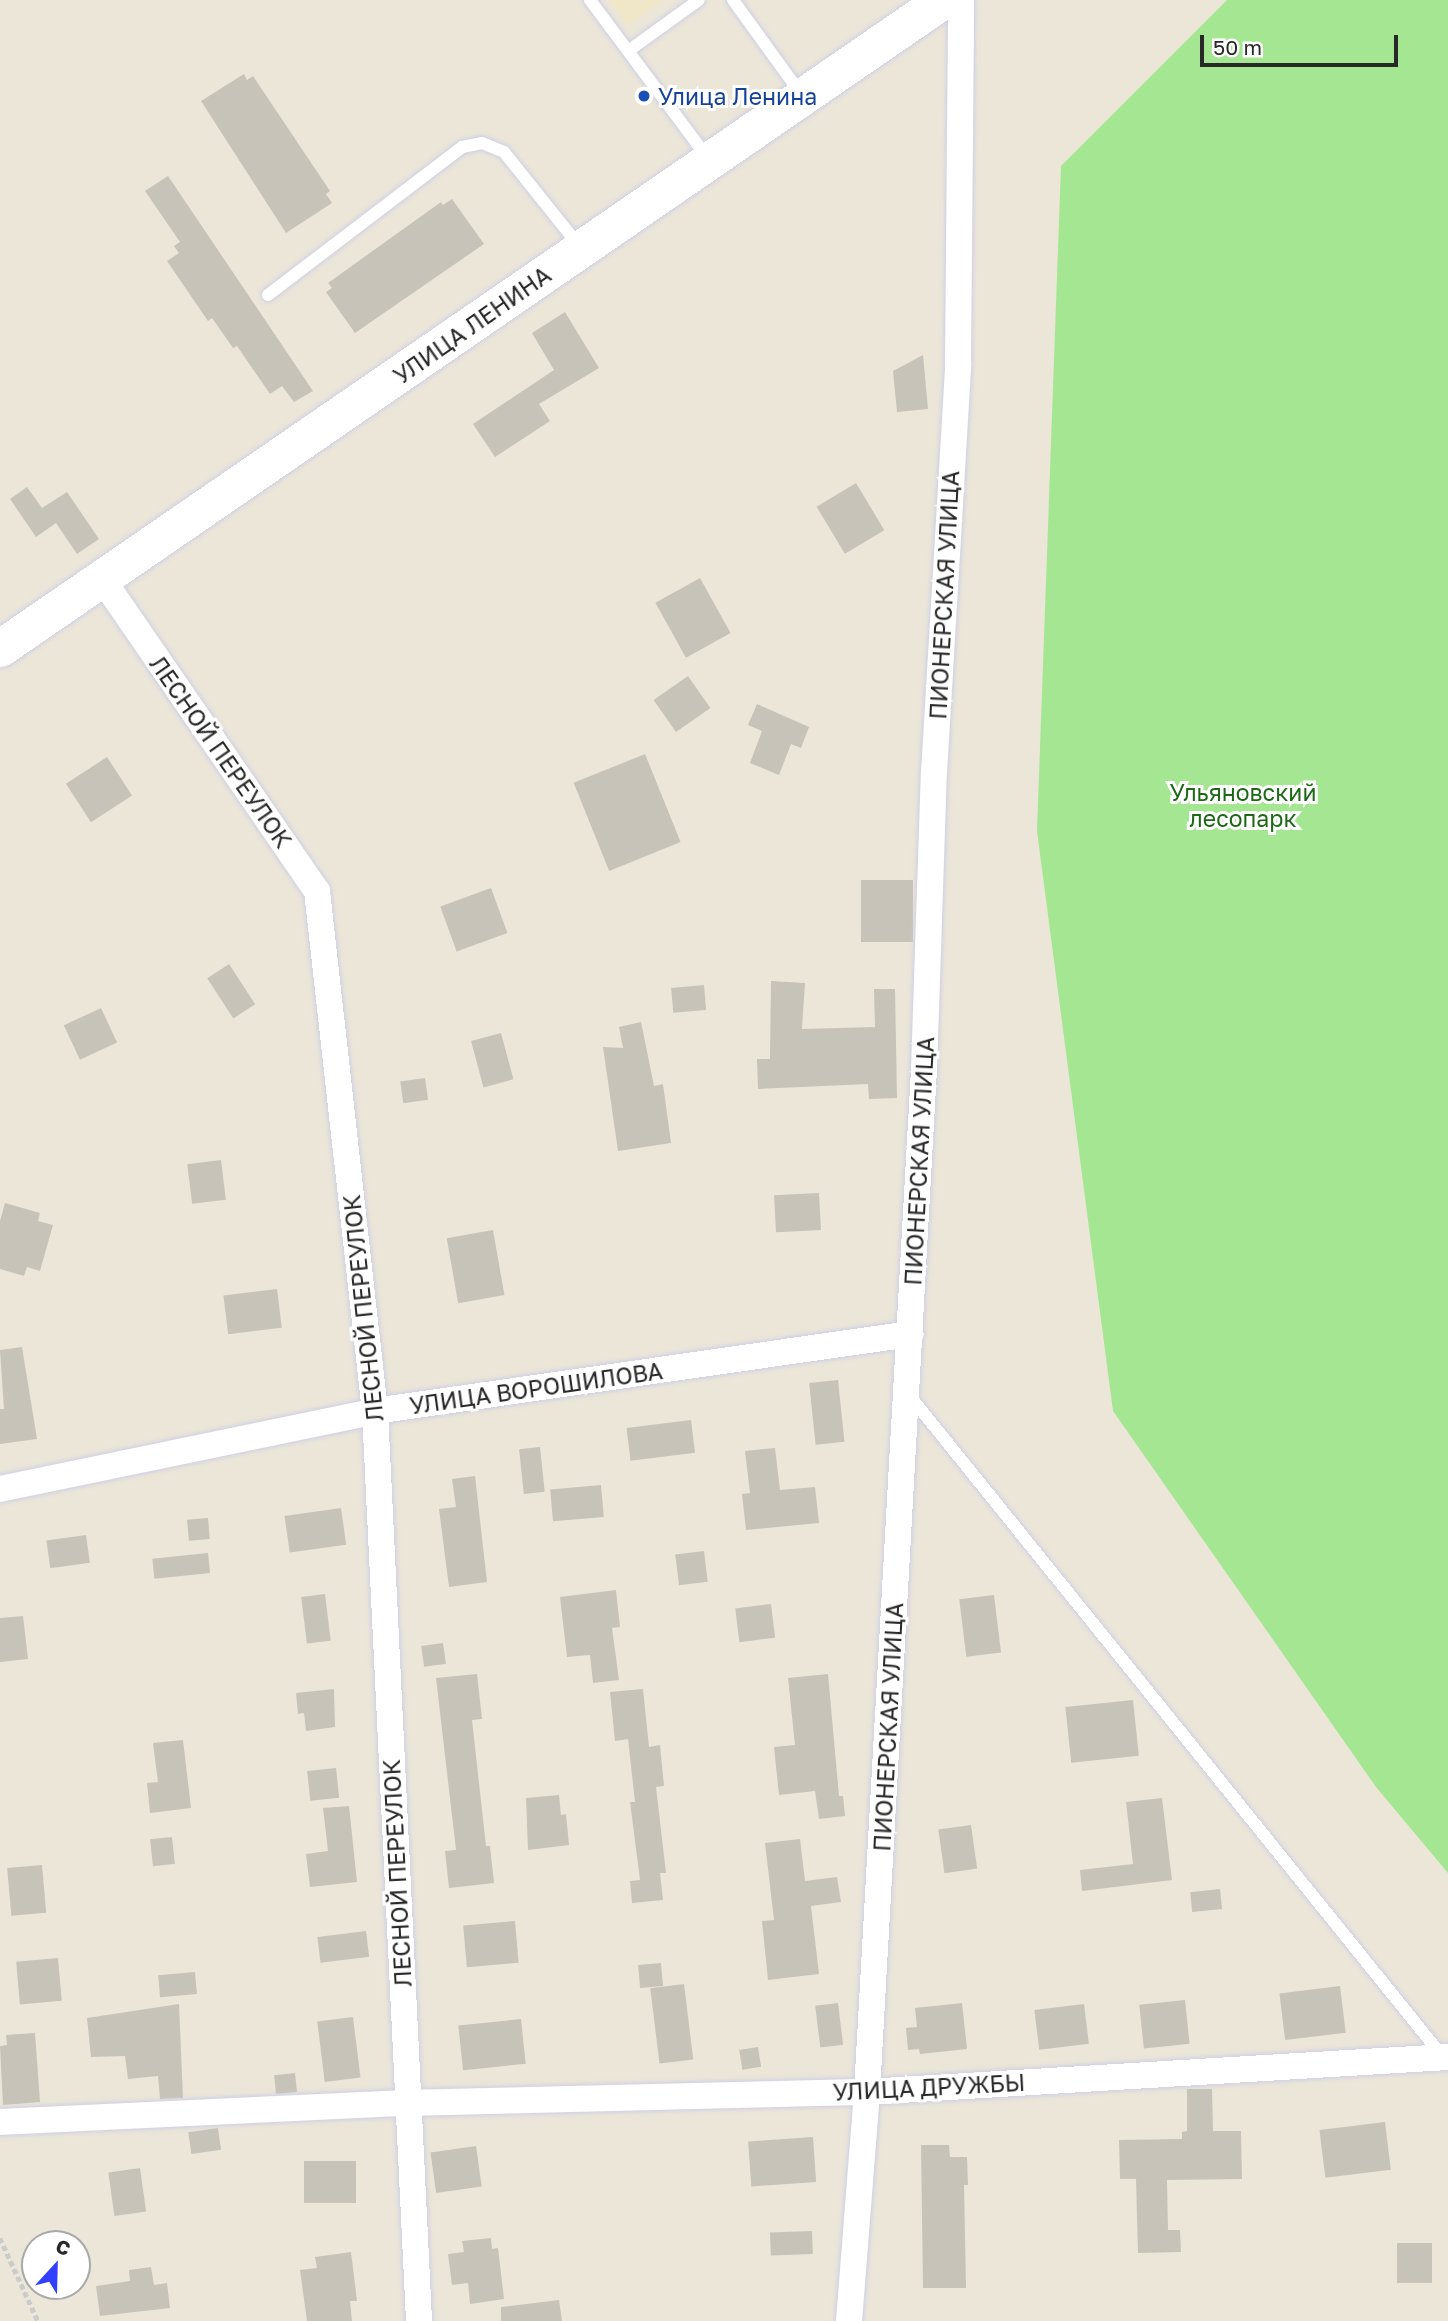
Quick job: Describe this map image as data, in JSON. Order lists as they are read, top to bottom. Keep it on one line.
{"streets":{"street":["УЛИЦА ЛЕНИНА","ПИОНЕРСКАЯ УЛИЦА","ЛЕСНОЙ ПЕРЕУЛОК","УЛИЦА ВОРОШИЛОВА","УЛИЦА ДРУЖБЫ"]},"crossings":[["УЛИЦА ЛЕНИНА","ЛЕСНОЙ ПЕРЕУЛОК"],["ПИОНЕРСКАЯ УЛИЦА","УЛИЦА ВОРОШИЛОВА"],["ПИОНЕРСКАЯ УЛИЦА","УЛИЦА ДРУЖБЫ"],["ЛЕСНОЙ ПЕРЕУЛОК","УЛИЦА ВОРОШИЛОВА"],["ЛЕСНОЙ ПЕРЕУЛОК","УЛИЦА ДРУЖБЫ"]],"parks":["Ульяновский лесопарк"],"places":["Улица Ленина"],"scale_bar":"50 m","north":"top"}
